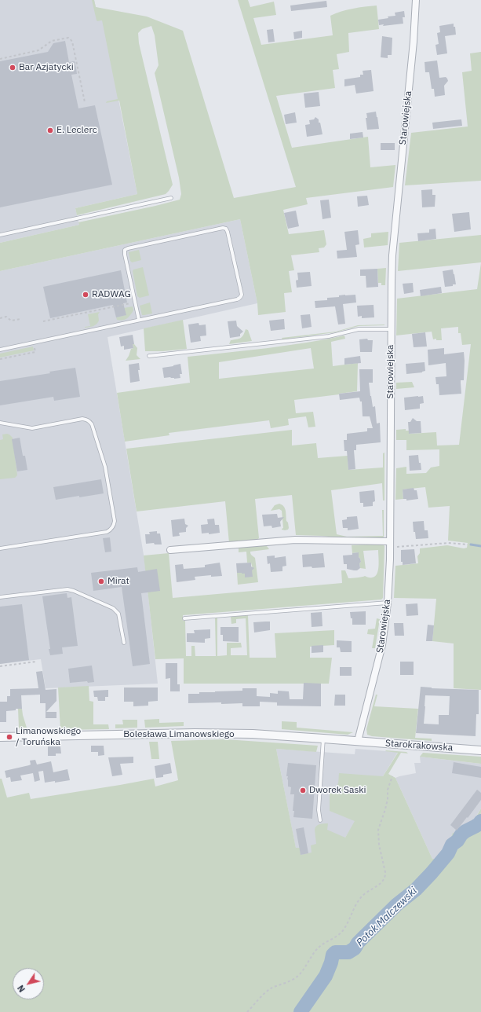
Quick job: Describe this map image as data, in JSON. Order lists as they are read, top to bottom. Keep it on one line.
{"streets":{"street":["Starowiejska","Bolesława Limanowskiego","Starokrakowska"]},"crossings":[["Starowiejska","Bolesława Limanowskiego"],["Starowiejska","Starokrakowska"],["Bolesława Limanowskiego","Starokrakowska"]],"water":["Potok Malczewski"],"places":["Bar Azjatycki","E. Leclerc","RADWAG","Mirat","Limanowskiego / Toruńska","Dworek Saski"],"north":"bottom left"}
